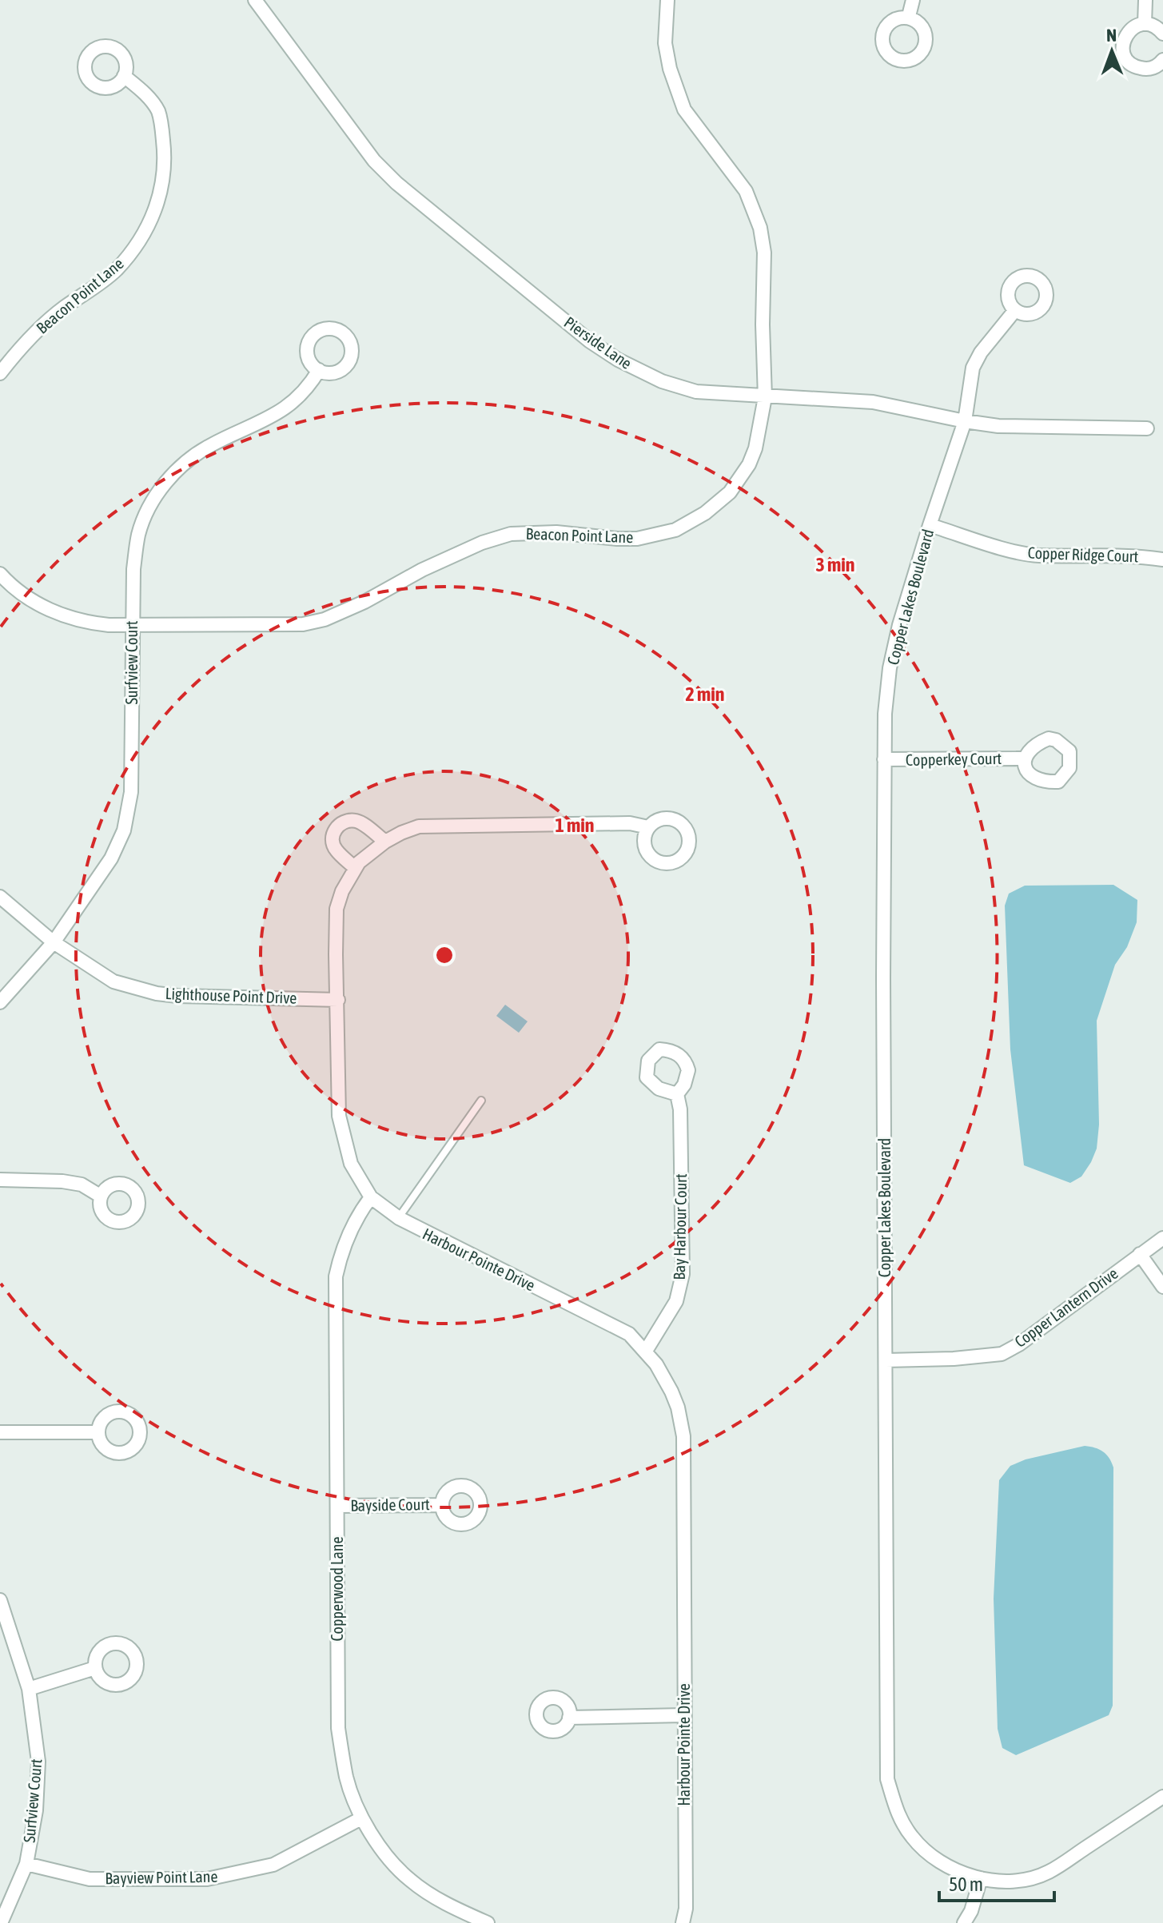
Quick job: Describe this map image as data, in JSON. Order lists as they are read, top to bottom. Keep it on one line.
{"streets":{"street":["Beacon Point Lane","Pierside Lane","Copper Ridge Court","Copper Lakes Boulevard","Surfview Court","Copperkey Court","Lighthouse Point Drive","Bay Harbour Court","Harbour Pointe Drive","Copper Lantern Drive","Bayside Court","Copperwood Lane","Bayview Point Lane"]},"crossings":[["Beacon Point Lane","Pierside Lane"],["Beacon Point Lane","Surfview Court"],["Pierside Lane","Copper Lakes Boulevard"],["Copper Ridge Court","Copper Lakes Boulevard"],["Copper Lakes Boulevard","Copperkey Court"],["Copper Lakes Boulevard","Copper Lantern Drive"],["Surfview Court","Lighthouse Point Drive"],["Surfview Court","Bayview Point Lane"],["Lighthouse Point Drive","Harbour Pointe Drive"],["Bay Harbour Court","Harbour Pointe Drive"],["Harbour Pointe Drive","Copperwood Lane"],["Bayside Court","Copperwood Lane"],["Copperwood Lane","Bayview Point Lane"]],"scale_bar":"50 m","north":"top","rings":["3 min","2 min","1 min"]}
